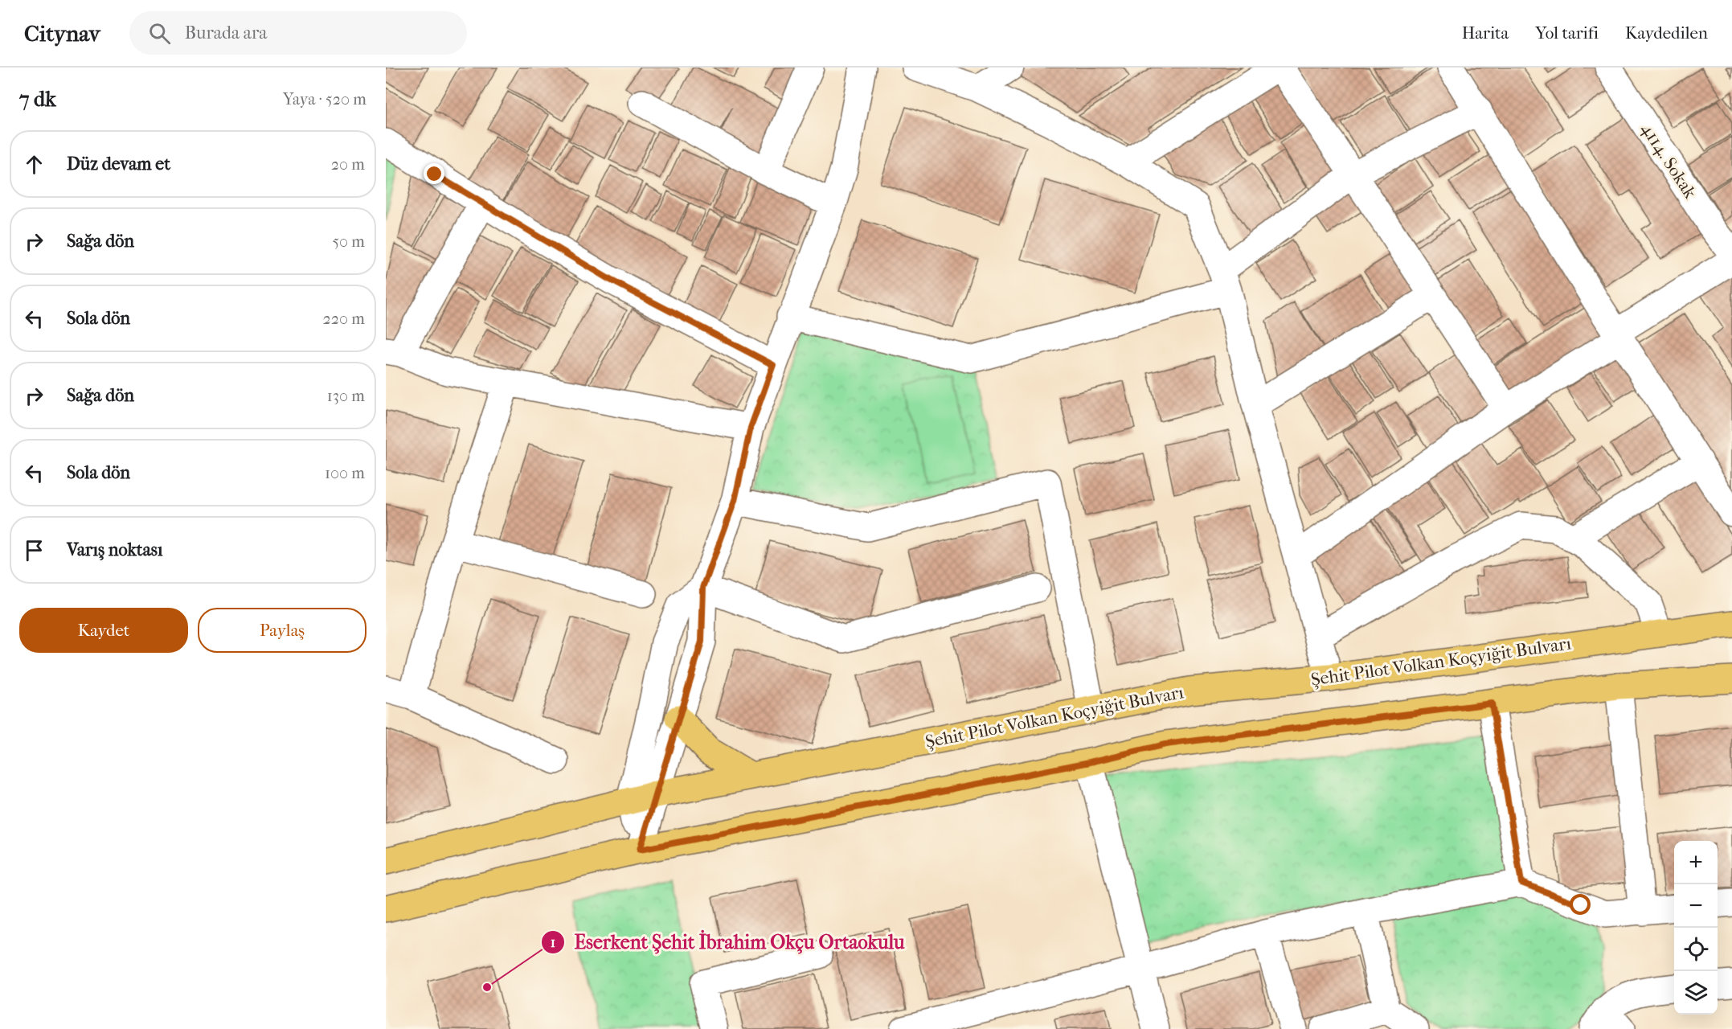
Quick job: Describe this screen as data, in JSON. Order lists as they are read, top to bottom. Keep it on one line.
{"streets":{"main road":["Şehit Pilot Volkan Koçyiğit Bulvarı"],"street":["4114. Sokak"]},"places":["Eserkent Şehit İbrahim Okçu Ortaokulu"],"page":{"header":"Citynav","search":"Burada ara","nav":["Harita","Yol tarifi","Kaydedilen"],"heading":["7 dk","Yaya · 520 m"],"list":[["Düz devam et","20 m"],["Sağa dön","50 m"],["Sola dön","220 m"],["Sağa dön","130 m"],["Sola dön","100 m"],"Varış noktası"],"buttons":["Kaydet","Paylaş"],"map_buttons":["+","−"]}}
